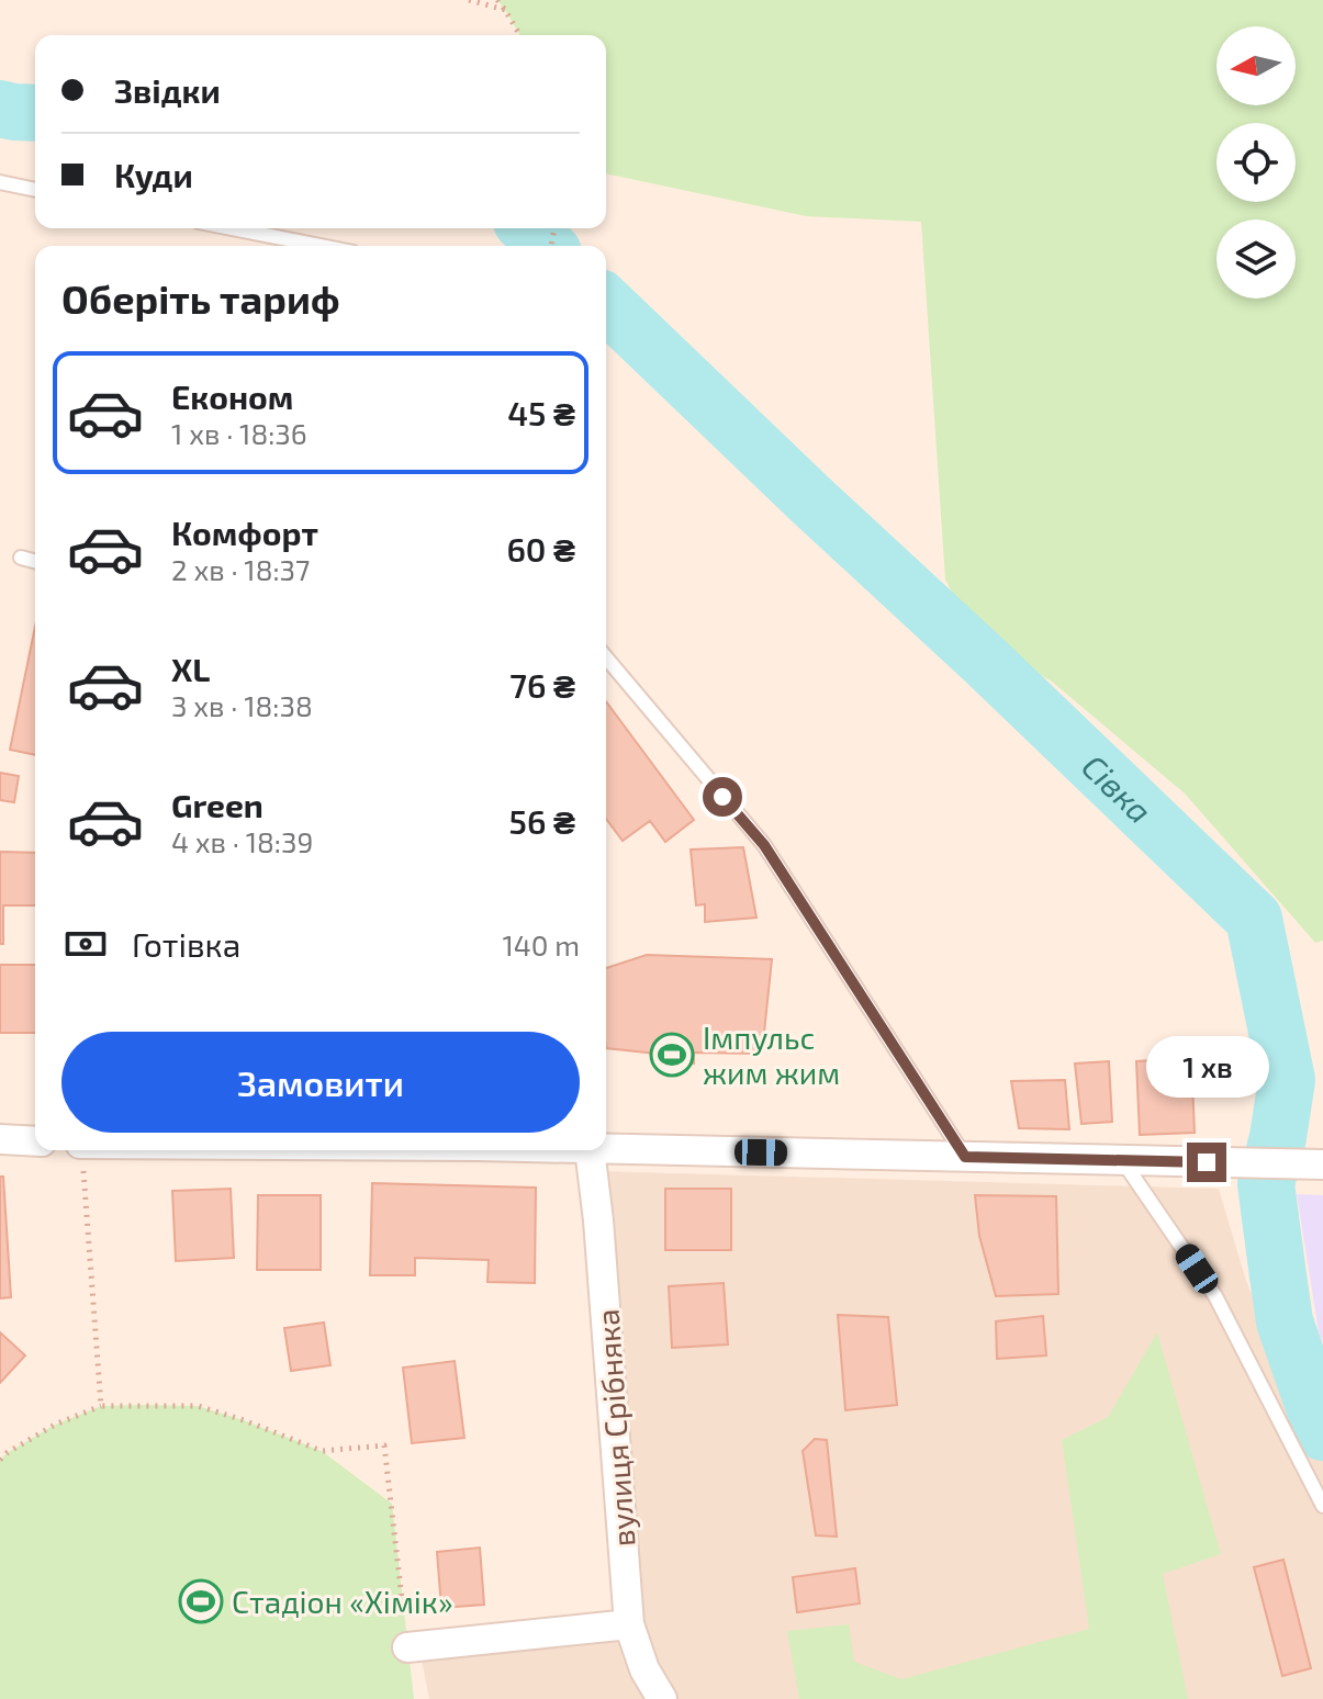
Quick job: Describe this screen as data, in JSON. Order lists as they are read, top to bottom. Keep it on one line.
{"streets":{"street":["вулиця Срібняка"]},"water":["Сівка"],"places":{"sports":["Імпульс жим жим","Стадіон «Хімік»"]},"north":"left","page":{"banner":["Звідки","Куди"],"heading":"Оберіть тариф","list":[{"name":"Економ","note":"1 хв · 18:36","value":"45 ₴"},{"name":"Комфорт","note":"2 хв · 18:37","value":"60 ₴"},{"name":"XL","note":"3 хв · 18:38","value":"76 ₴"},{"name":"Green","note":"4 хв · 18:39","value":"56 ₴"}],"pay":["Готівка","140 m"],"buttons":"Замовити","bubble":"1 хв"}}
